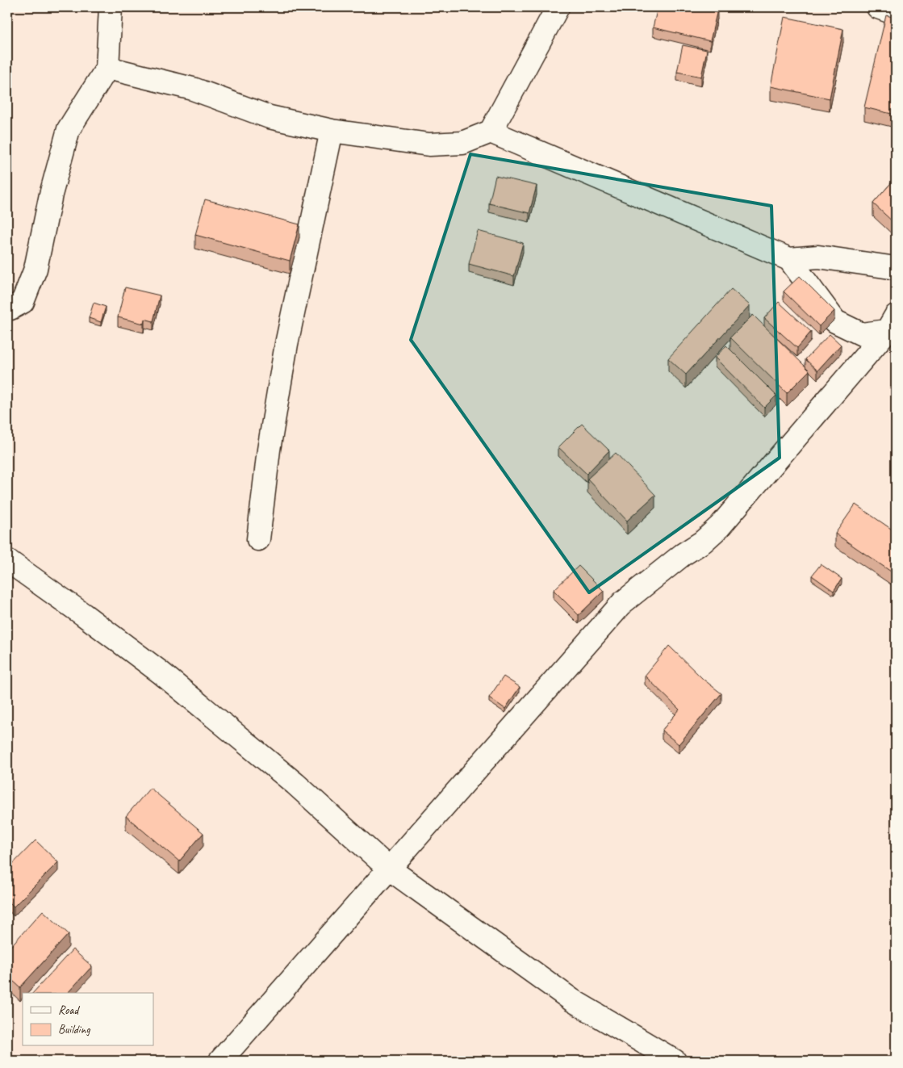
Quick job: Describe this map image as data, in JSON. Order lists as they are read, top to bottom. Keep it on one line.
{"legend":["Road","Building"]}
